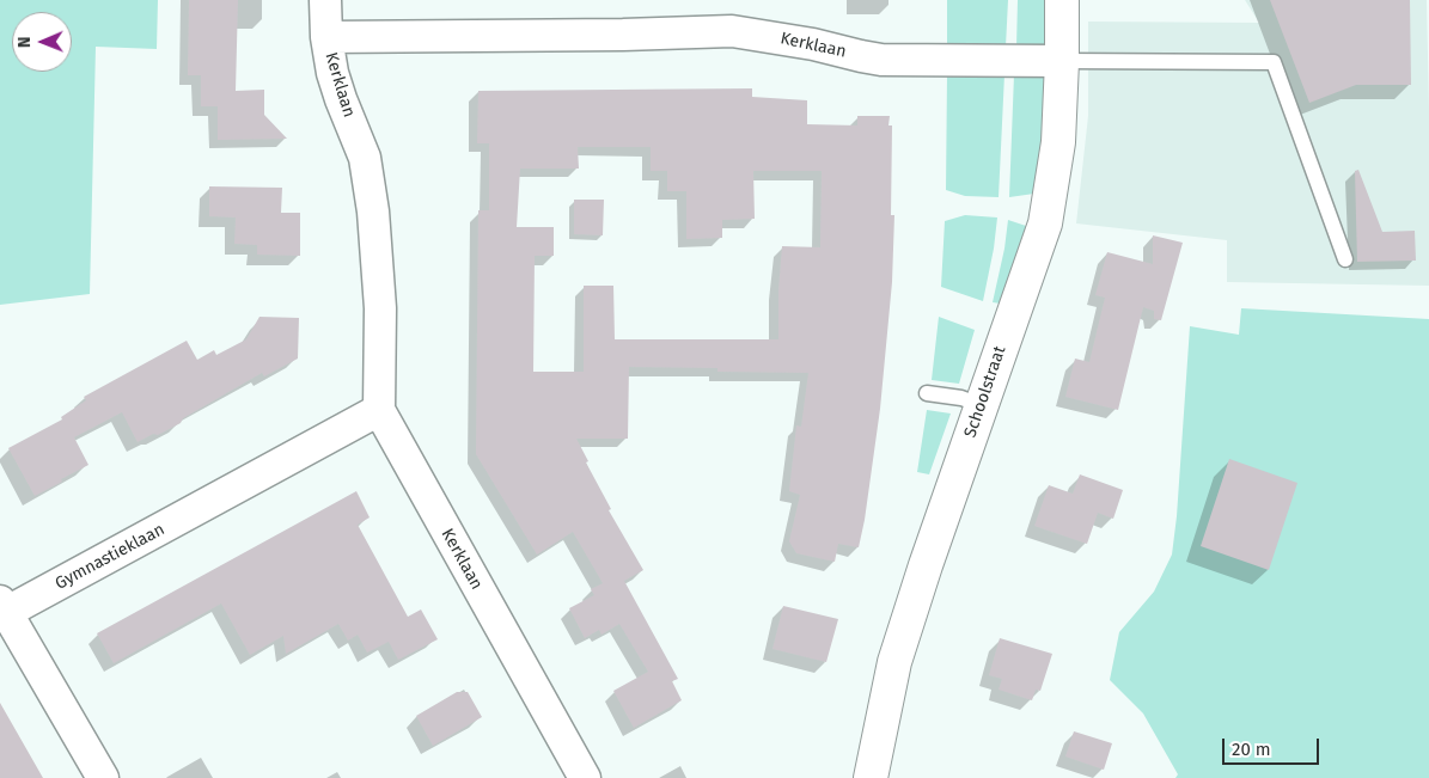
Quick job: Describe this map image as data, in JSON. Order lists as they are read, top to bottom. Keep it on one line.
{"streets":{"street":["Kerklaan","Schoolstraat","Gymnastieklaan"]},"crossings":[["Kerklaan","Schoolstraat"],["Kerklaan","Gymnastieklaan"]],"scale_bar":"20 m","north":"left"}
